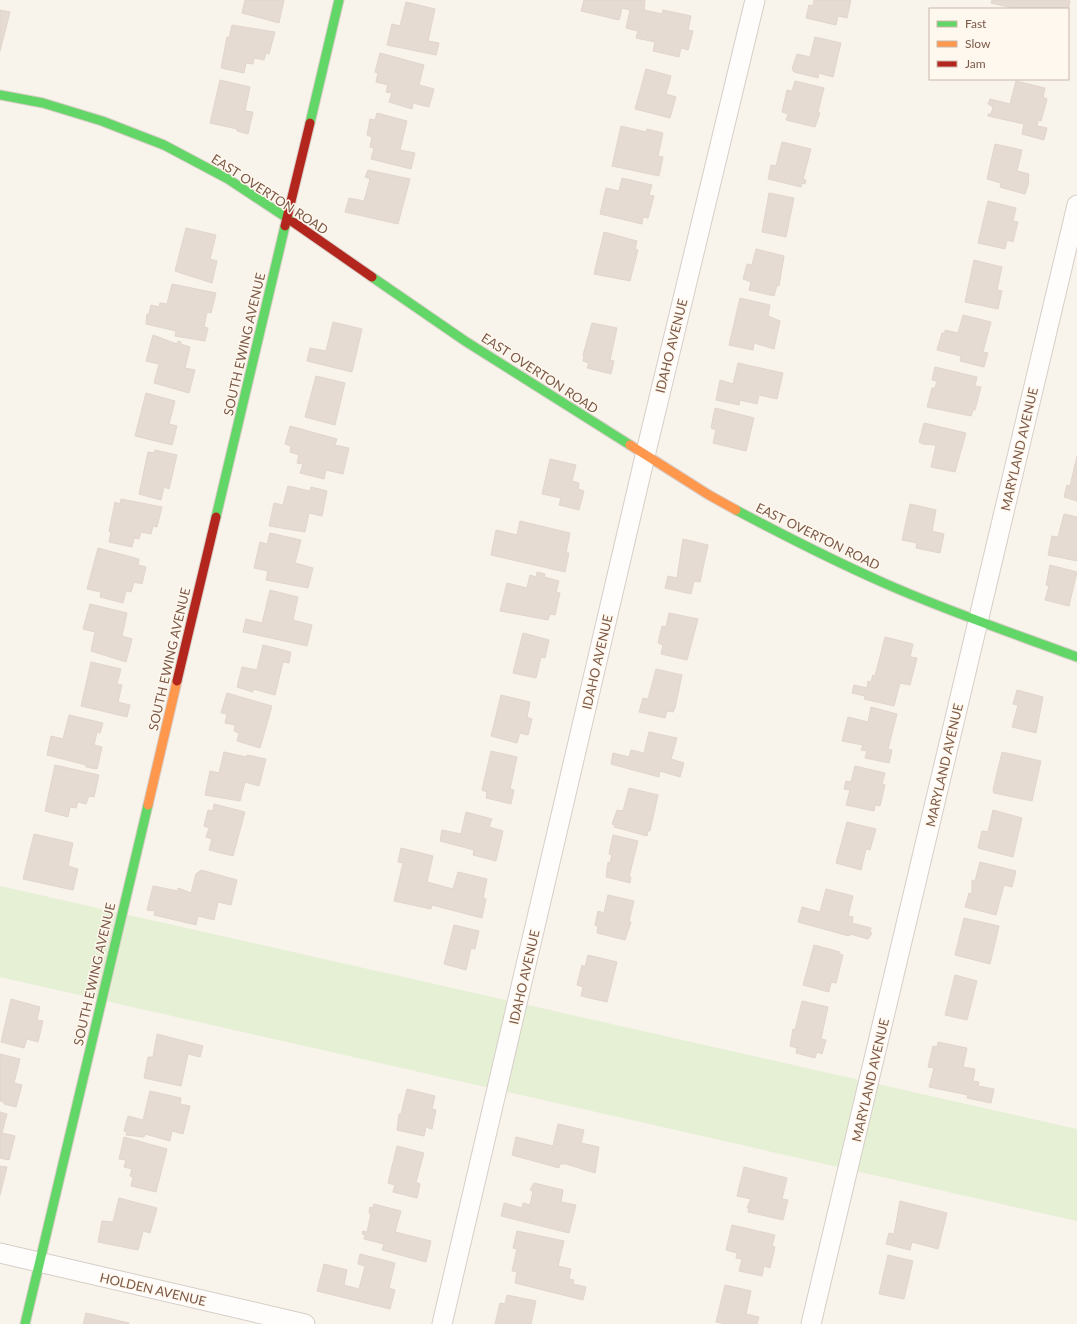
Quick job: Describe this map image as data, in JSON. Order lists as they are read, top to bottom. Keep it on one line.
{"streets":{"street":["EAST OVERTON ROAD","SOUTH EWING AVENUE","IDAHO AVENUE","MARYLAND AVENUE","HOLDEN AVENUE"]},"crossings":[["EAST OVERTON ROAD","SOUTH EWING AVENUE"],["EAST OVERTON ROAD","IDAHO AVENUE"],["EAST OVERTON ROAD","MARYLAND AVENUE"],["SOUTH EWING AVENUE","HOLDEN AVENUE"]],"legend":["Fast","Slow","Jam"]}
